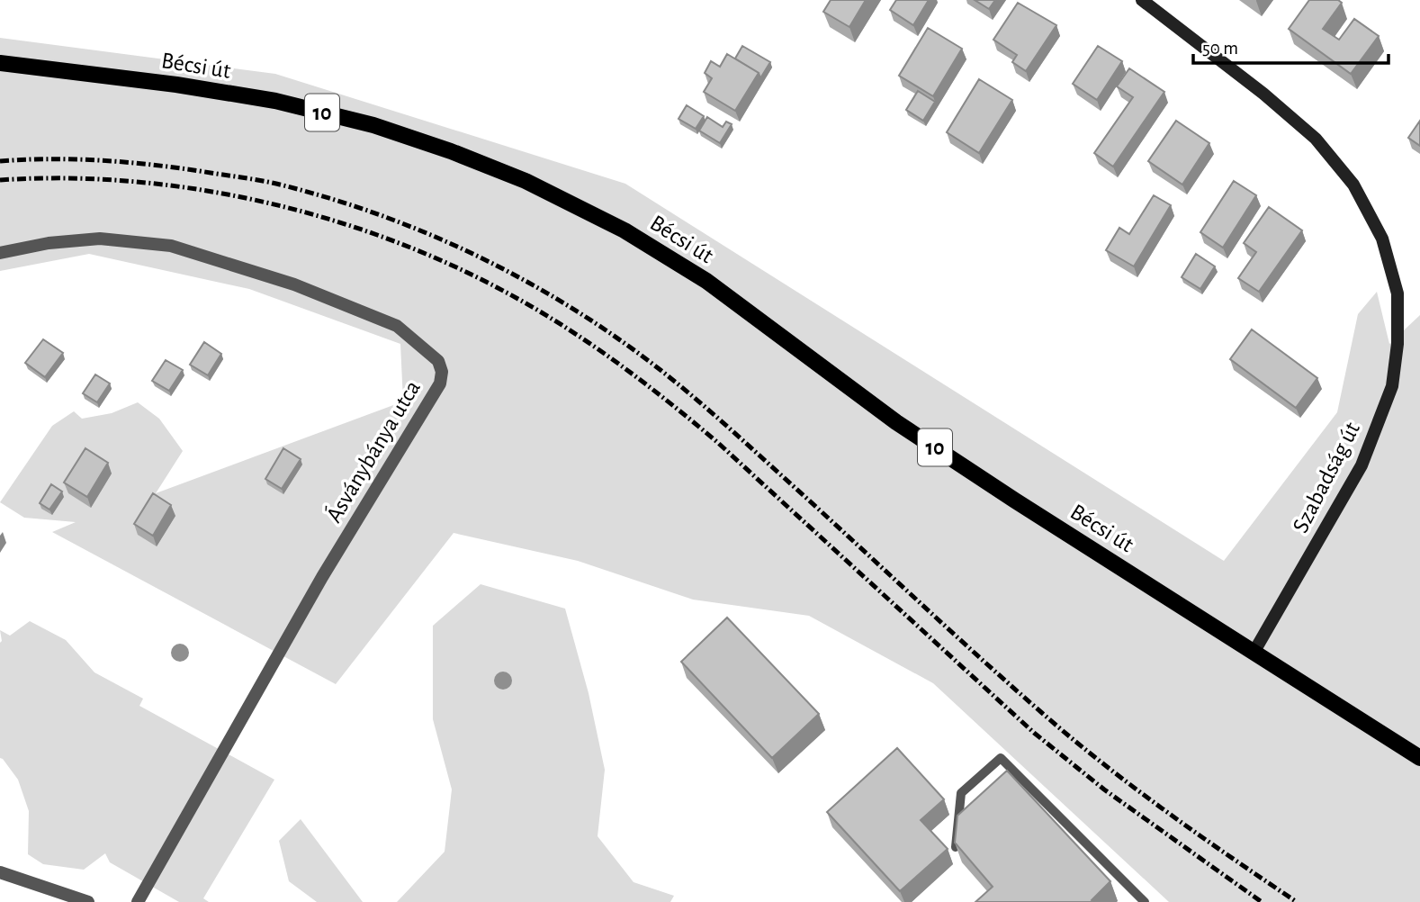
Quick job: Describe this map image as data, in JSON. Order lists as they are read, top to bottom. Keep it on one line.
{"streets":{"main road":["Bécsi út","10","Szabadság út"],"street":["Ásványbánya utca"]},"crossings":[["Bécsi út","10"],["Bécsi út","Szabadság út"],["10","Szabadság út"]],"scale_bar":"50 m"}
